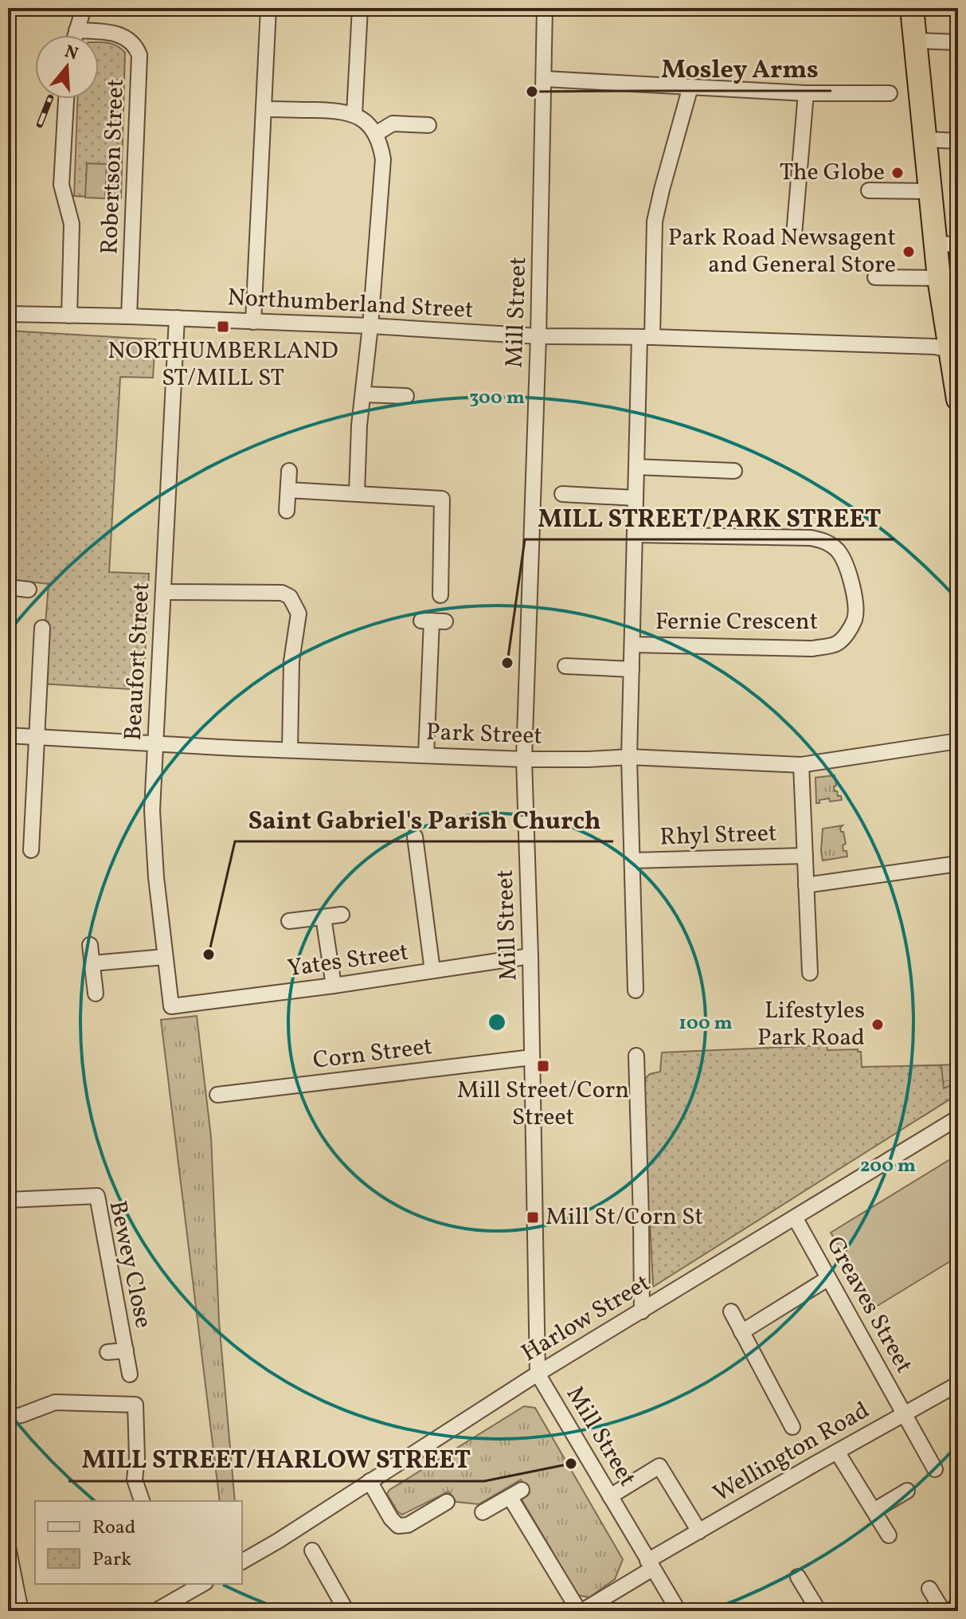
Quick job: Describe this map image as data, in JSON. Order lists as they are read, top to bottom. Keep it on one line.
{"streets":{"street":["Robertson Street","Northumberland Street","Mill Street","Fernie Crescent","Beaufort Street","Park Street","Rhyl Street","Yates Street","Corn Street","Bewey Close","Greaves Street","Harlow Street","Wellington Road"]},"crossings":[["Robertson Street","Northumberland Street"],["Northumberland Street","Mill Street"],["Northumberland Street","Beaufort Street"],["Mill Street","Park Street"],["Mill Street","Yates Street"],["Mill Street","Corn Street"],["Mill Street","Harlow Street"],["Mill Street","Wellington Road"],["Beaufort Street","Park Street"],["Beaufort Street","Yates Street"],["Greaves Street","Harlow Street"],["Greaves Street","Wellington Road"]],"places":{"other":["Mosley Arms","The Globe","Park Road Newsagent and General Store","MILL STREET/PARK STREET","Saint Gabriel's Parish Church","Lifestyles Park Road","MILL STREET/HARLOW STREET"],"transit":["NORTHUMBERLAND ST/MILL ST","Mill Street/Corn Street","Mill St/Corn St"]},"legend":["Road","Park"],"north":"top","rings":["300 m","100 m","200 m"]}
